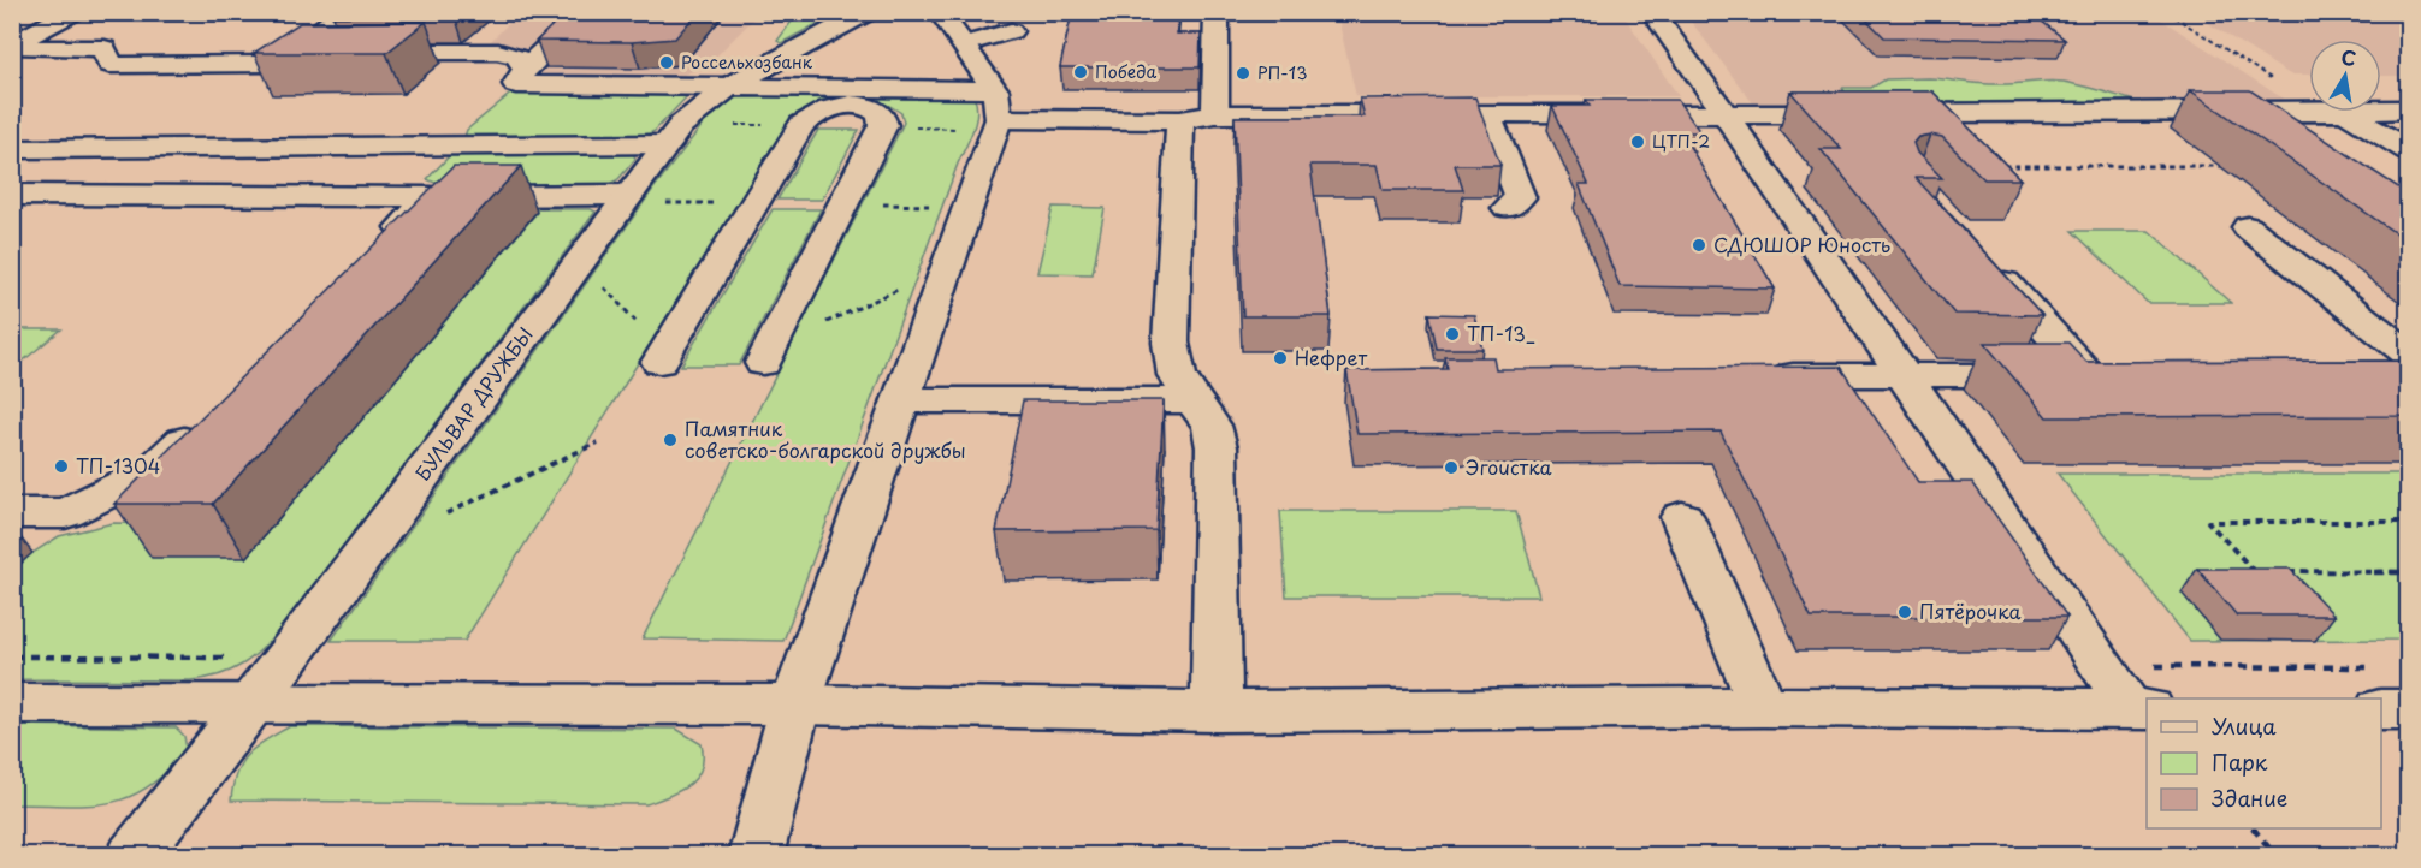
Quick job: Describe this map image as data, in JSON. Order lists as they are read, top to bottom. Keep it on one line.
{"streets":{"main road":["БУЛЬВАР ДРУЖБЫ"]},"places":["Россельхозбанк","Победа","РП-13","ЦТП-2","СДЮШОР Юность","ТП-13_","Нефрет","Памятник советско-болгарской дружбы","ТП-1304","Эгоистка","Пятёрочка"],"legend":["Улица","Парк","Здание"],"north":"top"}
